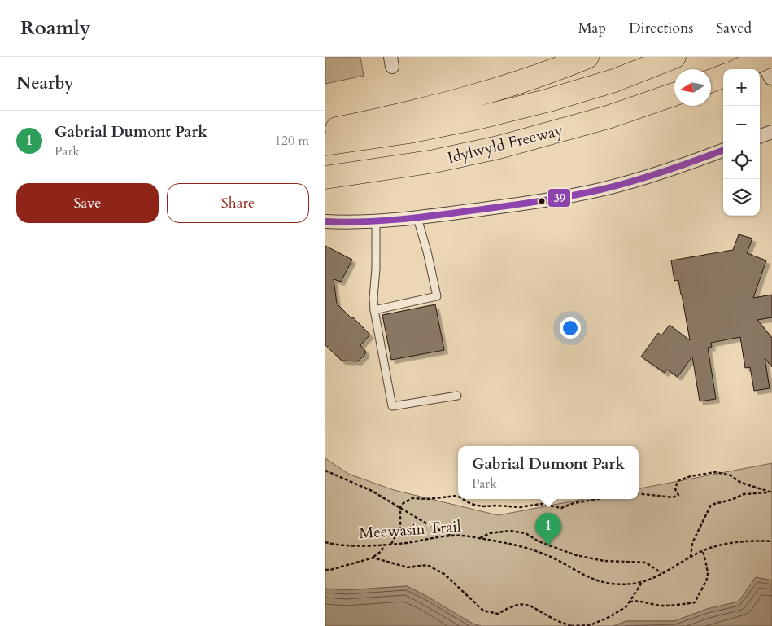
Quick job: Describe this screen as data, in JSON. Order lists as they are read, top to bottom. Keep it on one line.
{"streets":{"highway":["Idylwyld Freeway"],"path":["Meewasin Trail"]},"lines":["transit line 39"],"north":"left","page":{"header":"Roamly","nav":["Map","Directions","Saved"],"heading":"Nearby","map_buttons":["+","−"],"list":[{"mark":"1","name":"Gabrial Dumont Park","note":"Park","value":"120 m"}],"buttons":["Save","Share"],"popup":["Gabrial Dumont Park","Park"],"pins":"1"}}
